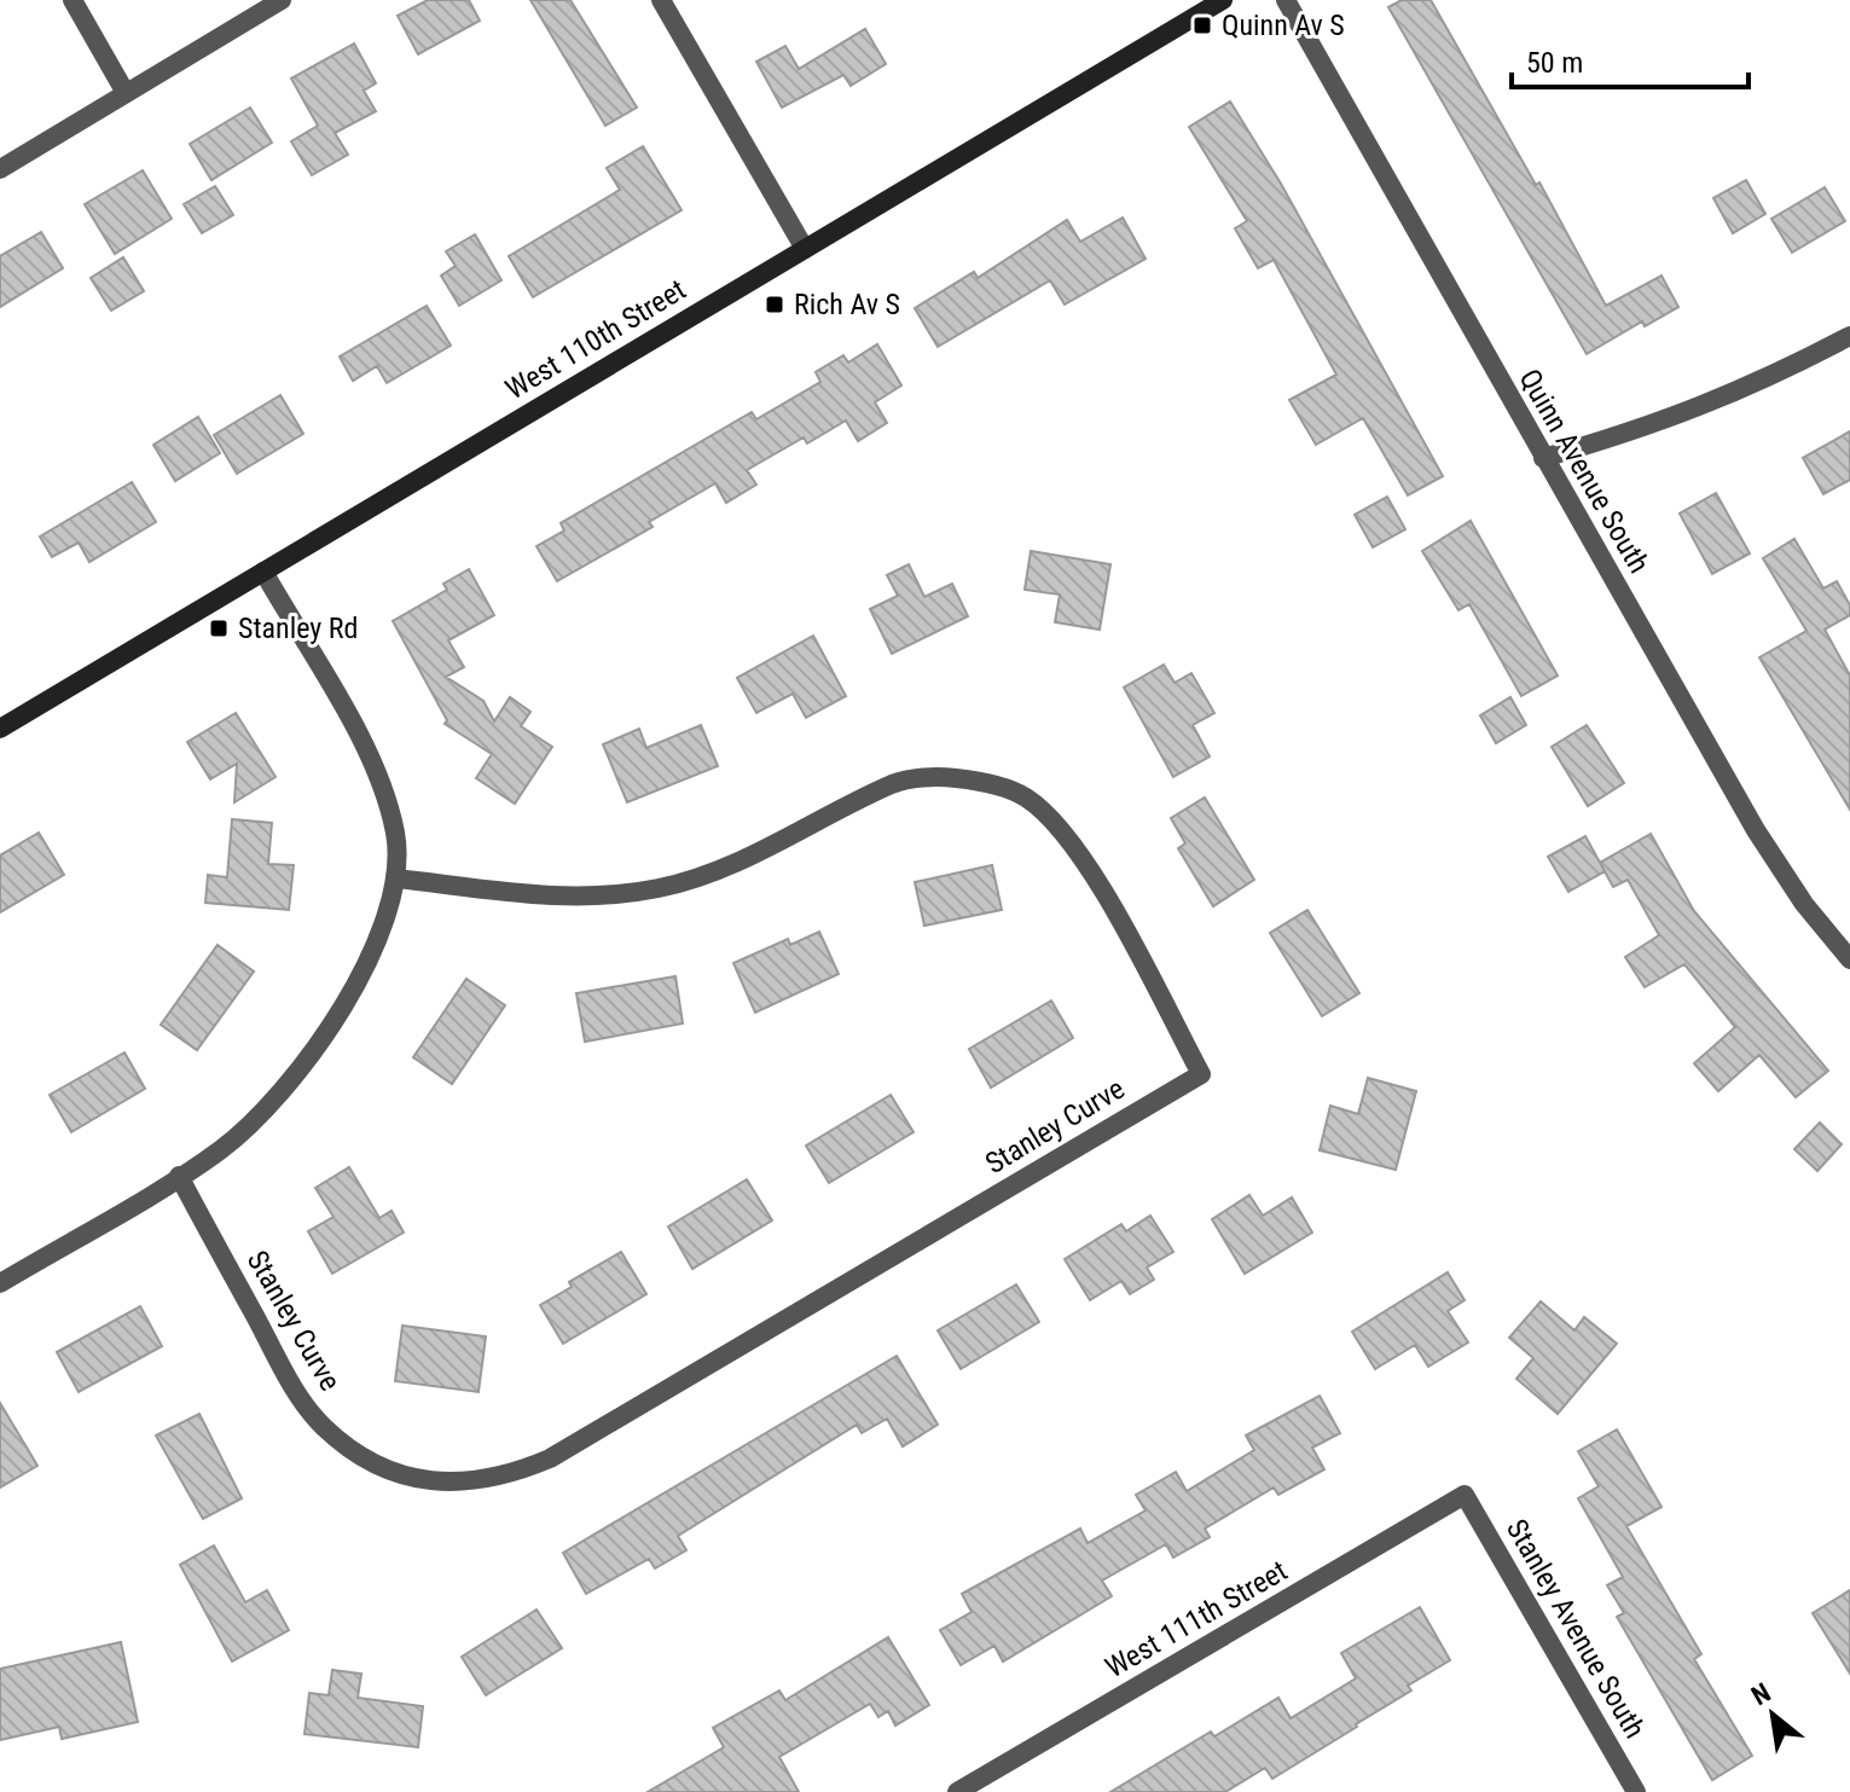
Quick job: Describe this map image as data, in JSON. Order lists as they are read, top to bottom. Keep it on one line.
{"streets":{"street":["West 110th Street","Quinn Avenue South","Stanley Curve","West 111th Street","Stanley Avenue South"]},"crossings":[["West 111th Street","Stanley Avenue South"]],"places":{"transit":["Quinn Av S","Rich Av S","Stanley Rd"]},"scale_bar":"50 m","north":"top left"}
